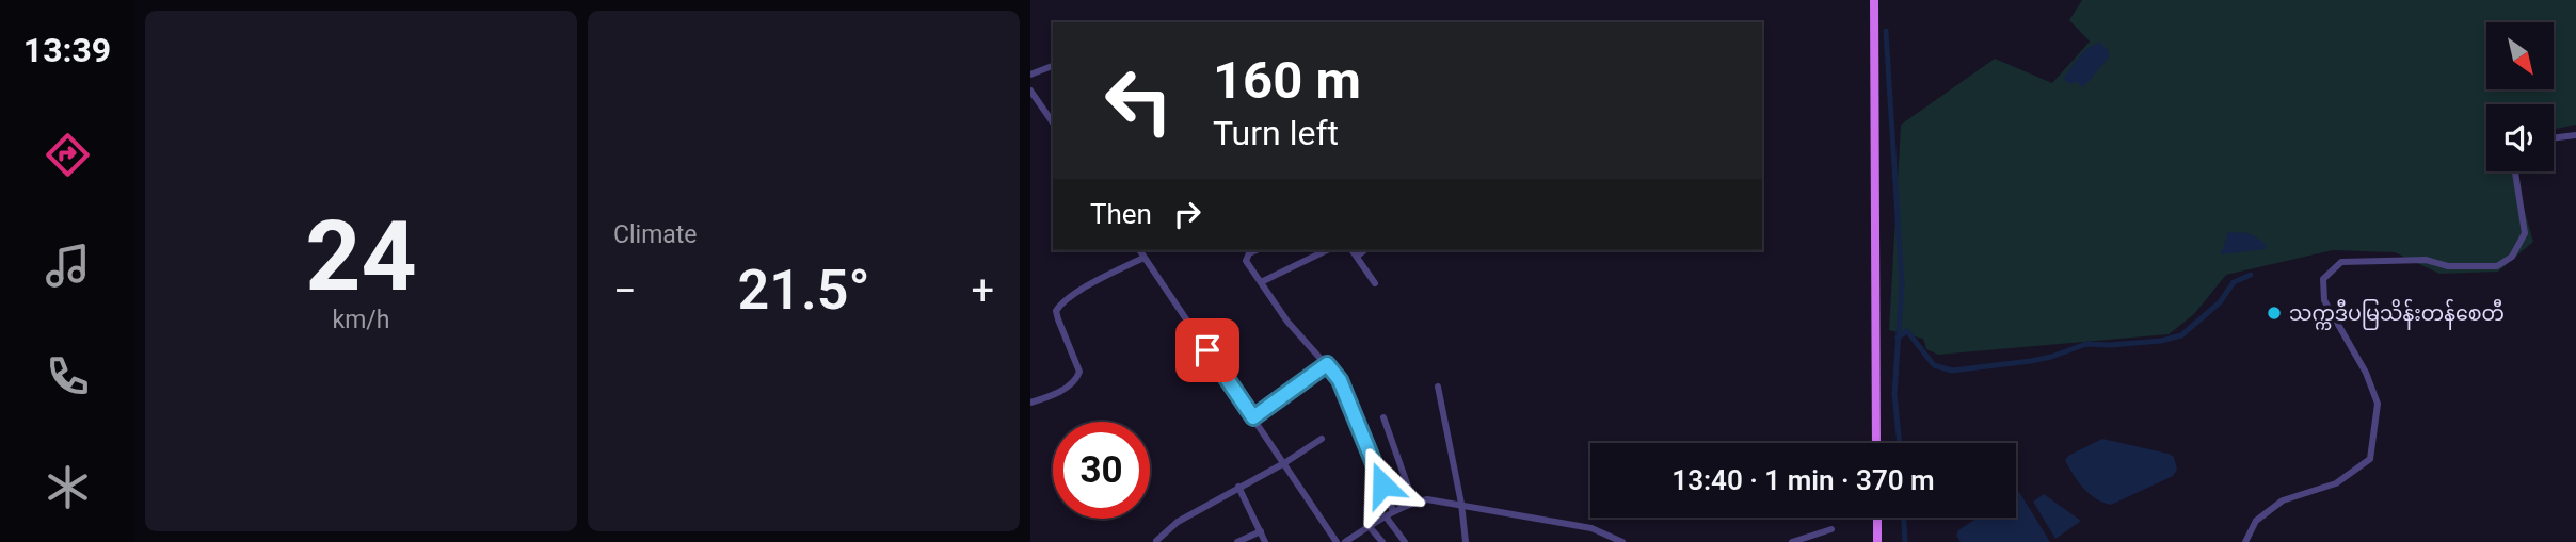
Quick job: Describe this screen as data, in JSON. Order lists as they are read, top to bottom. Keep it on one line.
{"places":["သက္ကဒီပမြသိန်းတန်စေတီ"],"north":"bottom right","page":{"tabs":"13:39","tile":[["24","km/h"],"Climate"],"turn":["160 m","Turn left"],"then":"Then","heat":["−","21.5°","+"],"limit":"30","trip":"13:40 · 1 min · 370 m"}}
